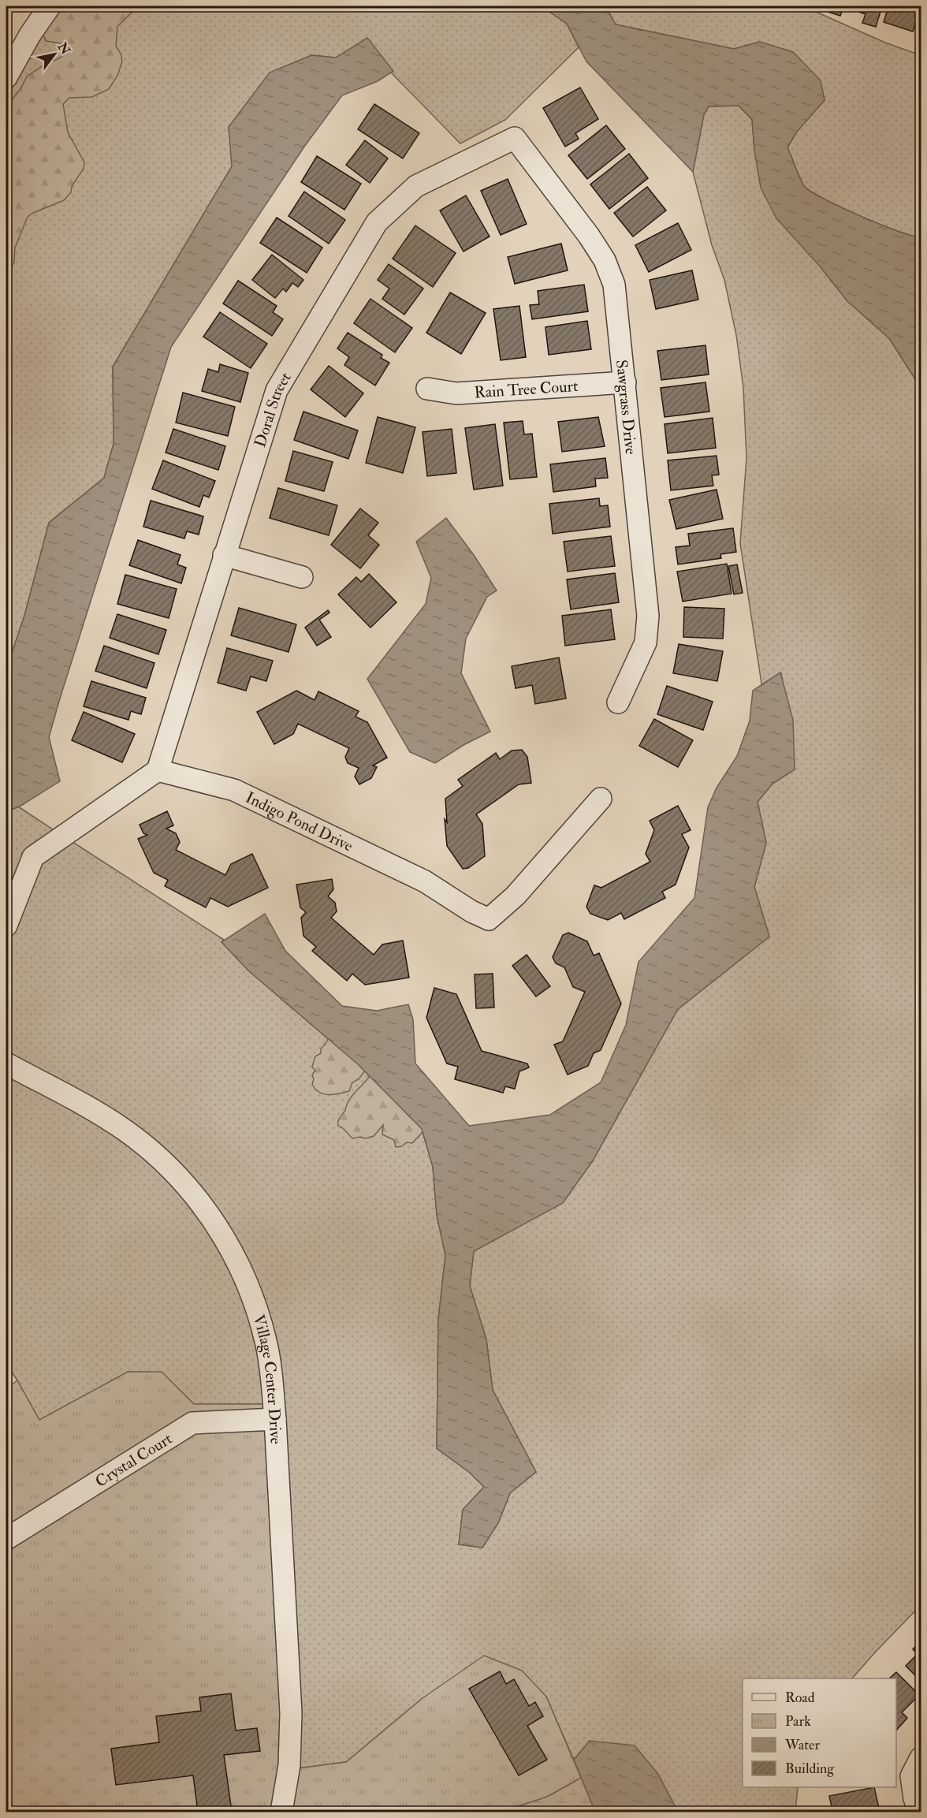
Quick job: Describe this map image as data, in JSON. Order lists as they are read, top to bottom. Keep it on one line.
{"streets":{"street":["Rain Tree Court","Sawgrass Drive","Doral Street","Indigo Pond Drive","Village Center Drive","Crystal Court"]},"crossings":[["Rain Tree Court","Sawgrass Drive"],["Sawgrass Drive","Doral Street"],["Doral Street","Indigo Pond Drive"],["Village Center Drive","Crystal Court"]],"legend":["Road","Park","Water","Building"],"north":"top right"}
